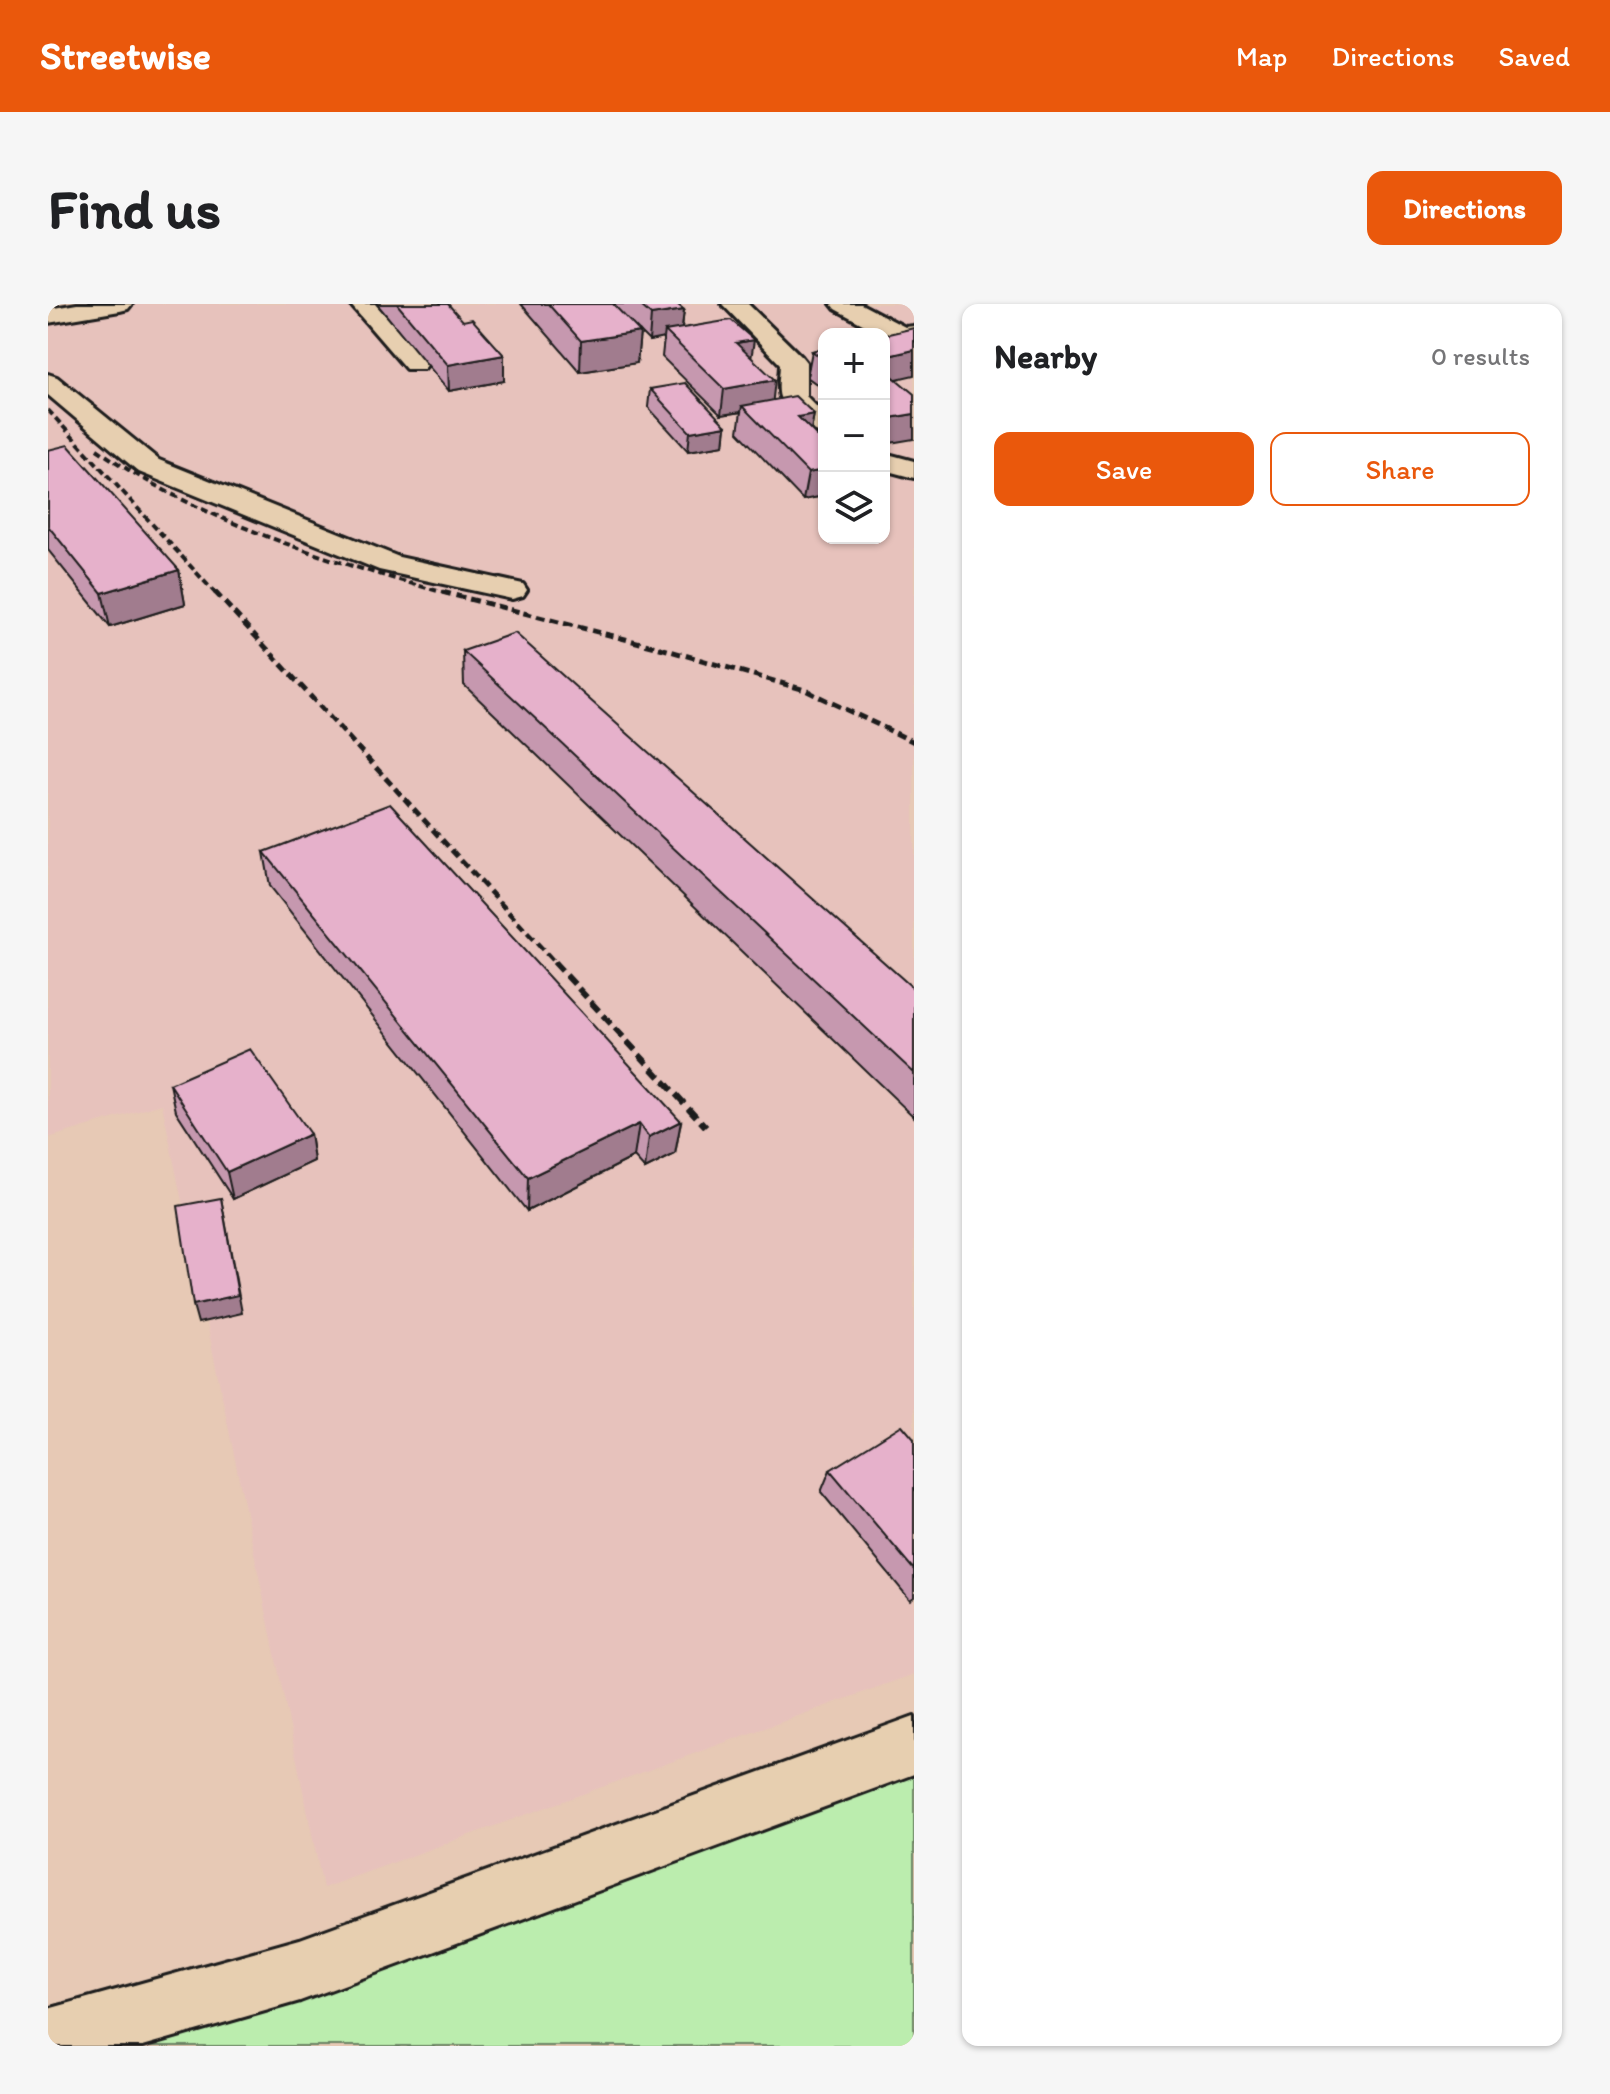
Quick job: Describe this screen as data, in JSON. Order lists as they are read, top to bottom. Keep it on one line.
{"page":{"header":"Streetwise","nav":["Map","Directions","Saved"],"buttons":["Directions",["Save","Share"]],"title":"Find us","heading":["Nearby","0 results"],"map_buttons":["+","−"]}}
